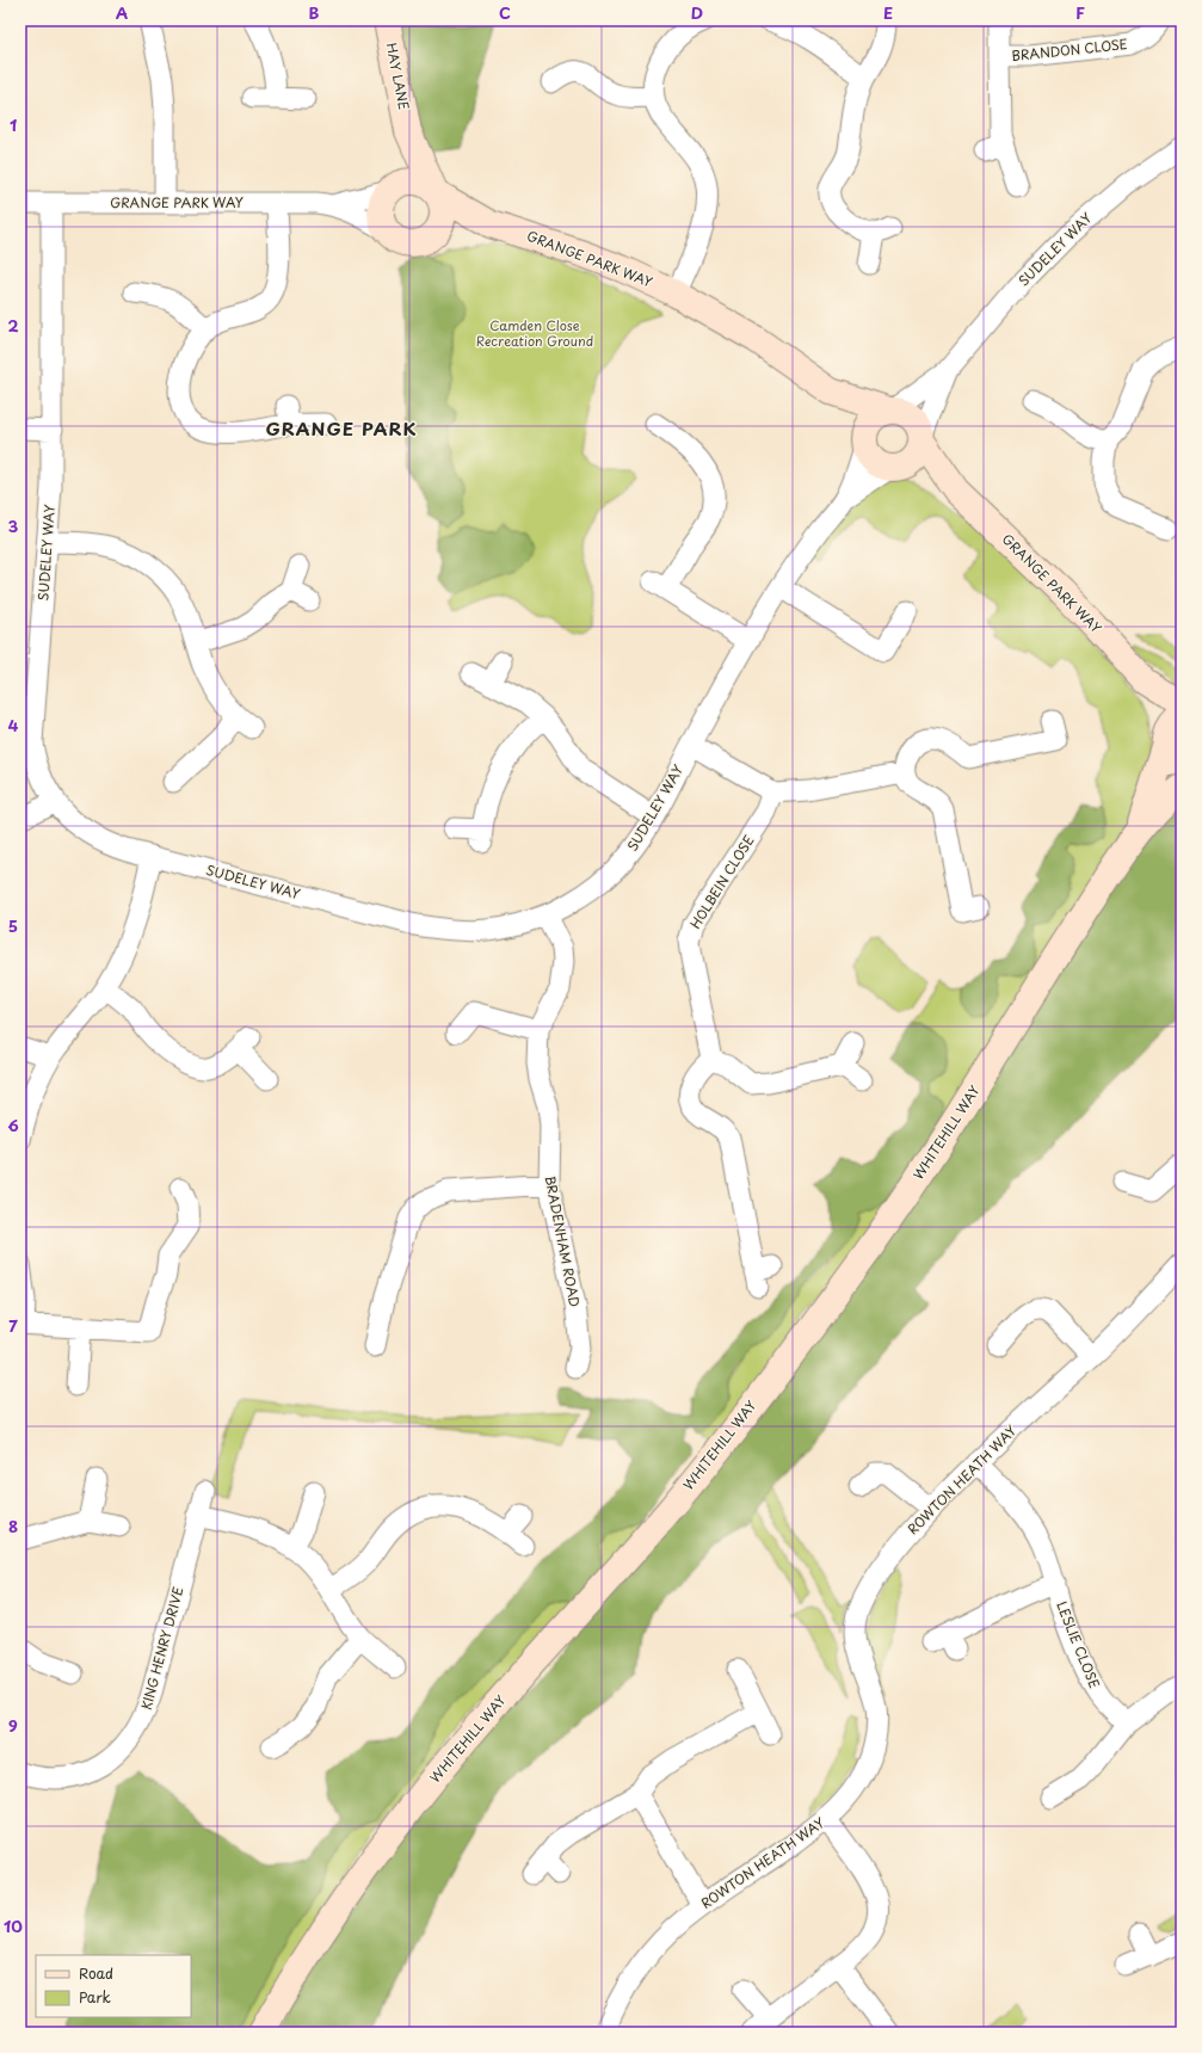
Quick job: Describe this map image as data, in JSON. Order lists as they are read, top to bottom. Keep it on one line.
{"streets":{"street":["BRANDON CLOSE","HAY LANE","GRANGE PARK WAY","SUDELEY WAY","HOLBEIN CLOSE","WHITEHILL WAY","BRADENHAM ROAD","ROWTON HEATH WAY","LESLIE CLOSE","KING HENRY DRIVE"]},"crossings":[["HAY LANE","GRANGE PARK WAY"],["GRANGE PARK WAY","SUDELEY WAY"],["GRANGE PARK WAY","WHITEHILL WAY"],["SUDELEY WAY","BRADENHAM ROAD"],["ROWTON HEATH WAY","LESLIE CLOSE"]],"districts":["GRANGE PARK"],"parks":["Camden Close Recreation Ground"],"legend":["Road","Park"],"grid":{"columns":["A","B","C","D","E","F"],"rows":["1","2","3","4","5","6","7","8","9","10"]}}
